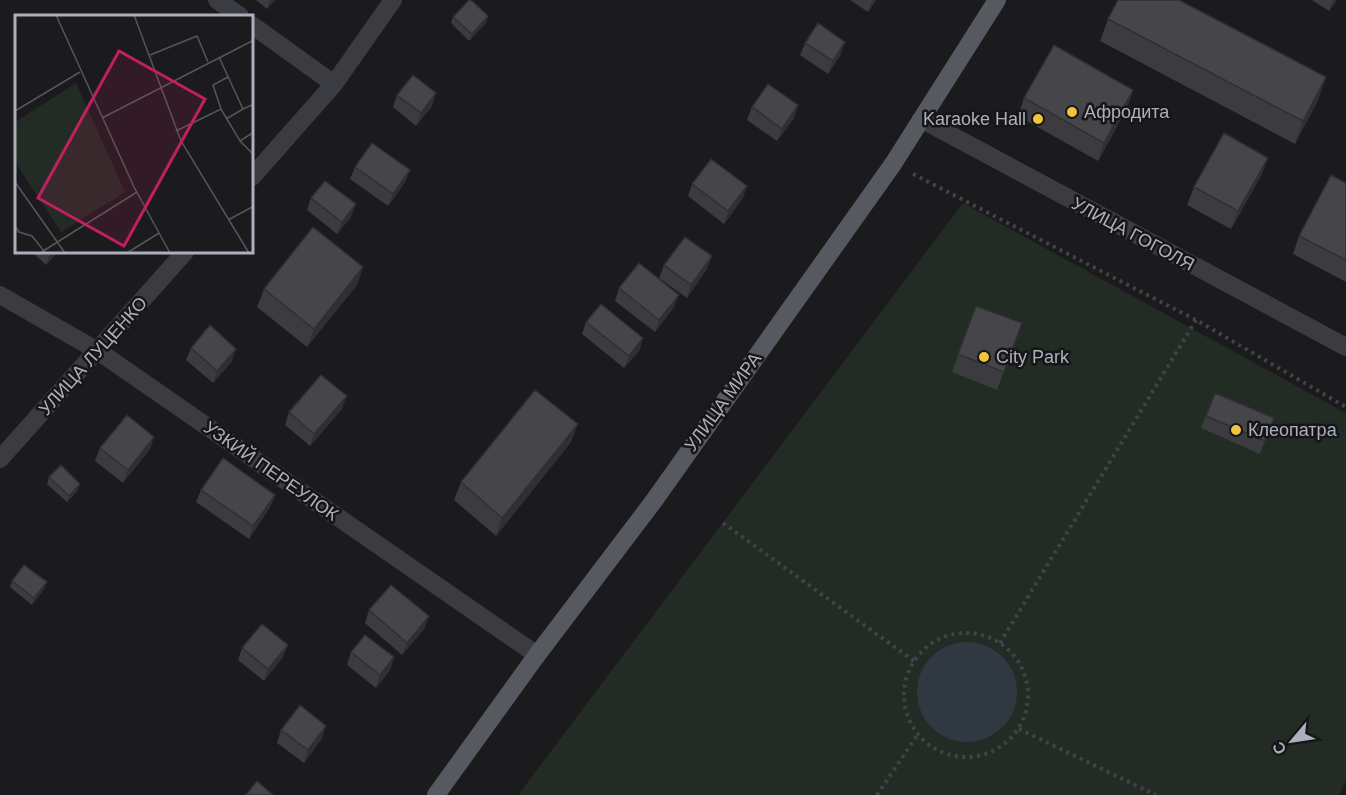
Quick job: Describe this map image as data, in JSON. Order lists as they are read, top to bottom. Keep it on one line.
{"streets":{"main road":["УЛИЦА МИРА"],"street":["УЛИЦА ГОГОЛЯ","УЛИЦА ЛУЦЕНКО","УЗКИЙ ПЕРЕУЛОК"]},"crossings":[["УЛИЦА ГОГОЛЯ","УЛИЦА МИРА"],["УЛИЦА ЛУЦЕНКО","УЗКИЙ ПЕРЕУЛОК"],["УЛИЦА МИРА","УЗКИЙ ПЕРЕУЛОК"]],"places":["Афродита","Karaoke Hall","City Park","Клеопатра"],"north":"bottom left"}
